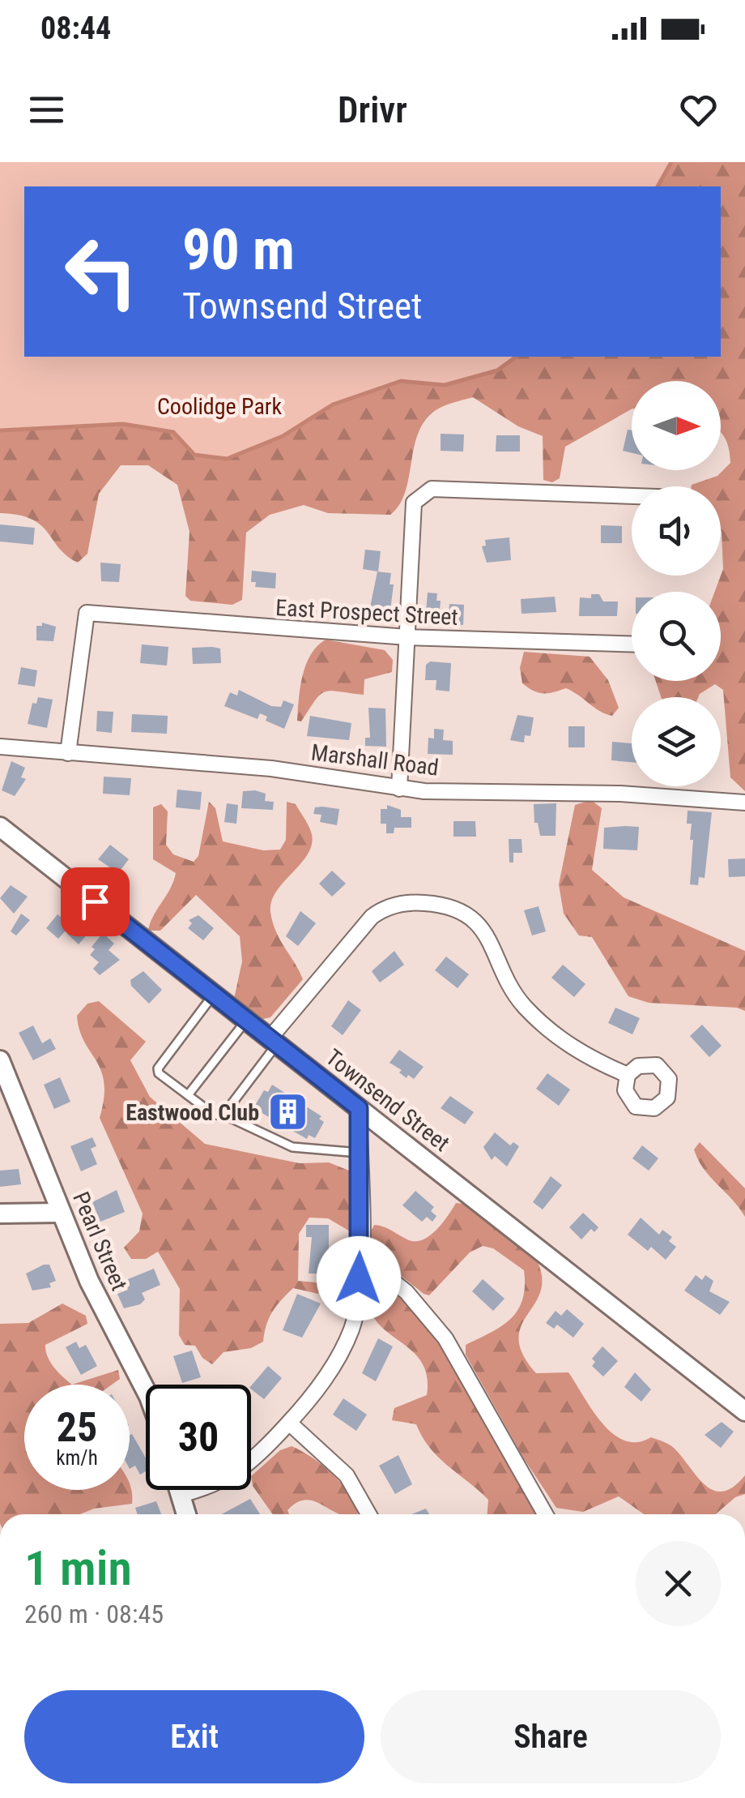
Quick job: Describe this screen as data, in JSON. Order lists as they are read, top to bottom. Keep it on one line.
{"streets":{"street":["East Prospect Street","Marshall Road","Townsend Street","Pearl Street"]},"crossings":[["East Prospect Street","Marshall Road"]],"parks":["Coolidge Park"],"places":{"building":["Eastwood Club"]},"north":"right","page":{"status":"08:44","header":"Drivr","turn":["90 m","Townsend Street"],"speed":"25 km/h","limit":"30","heading":["1 min","260 m · 08:45"],"buttons":["Exit","Share"]}}
